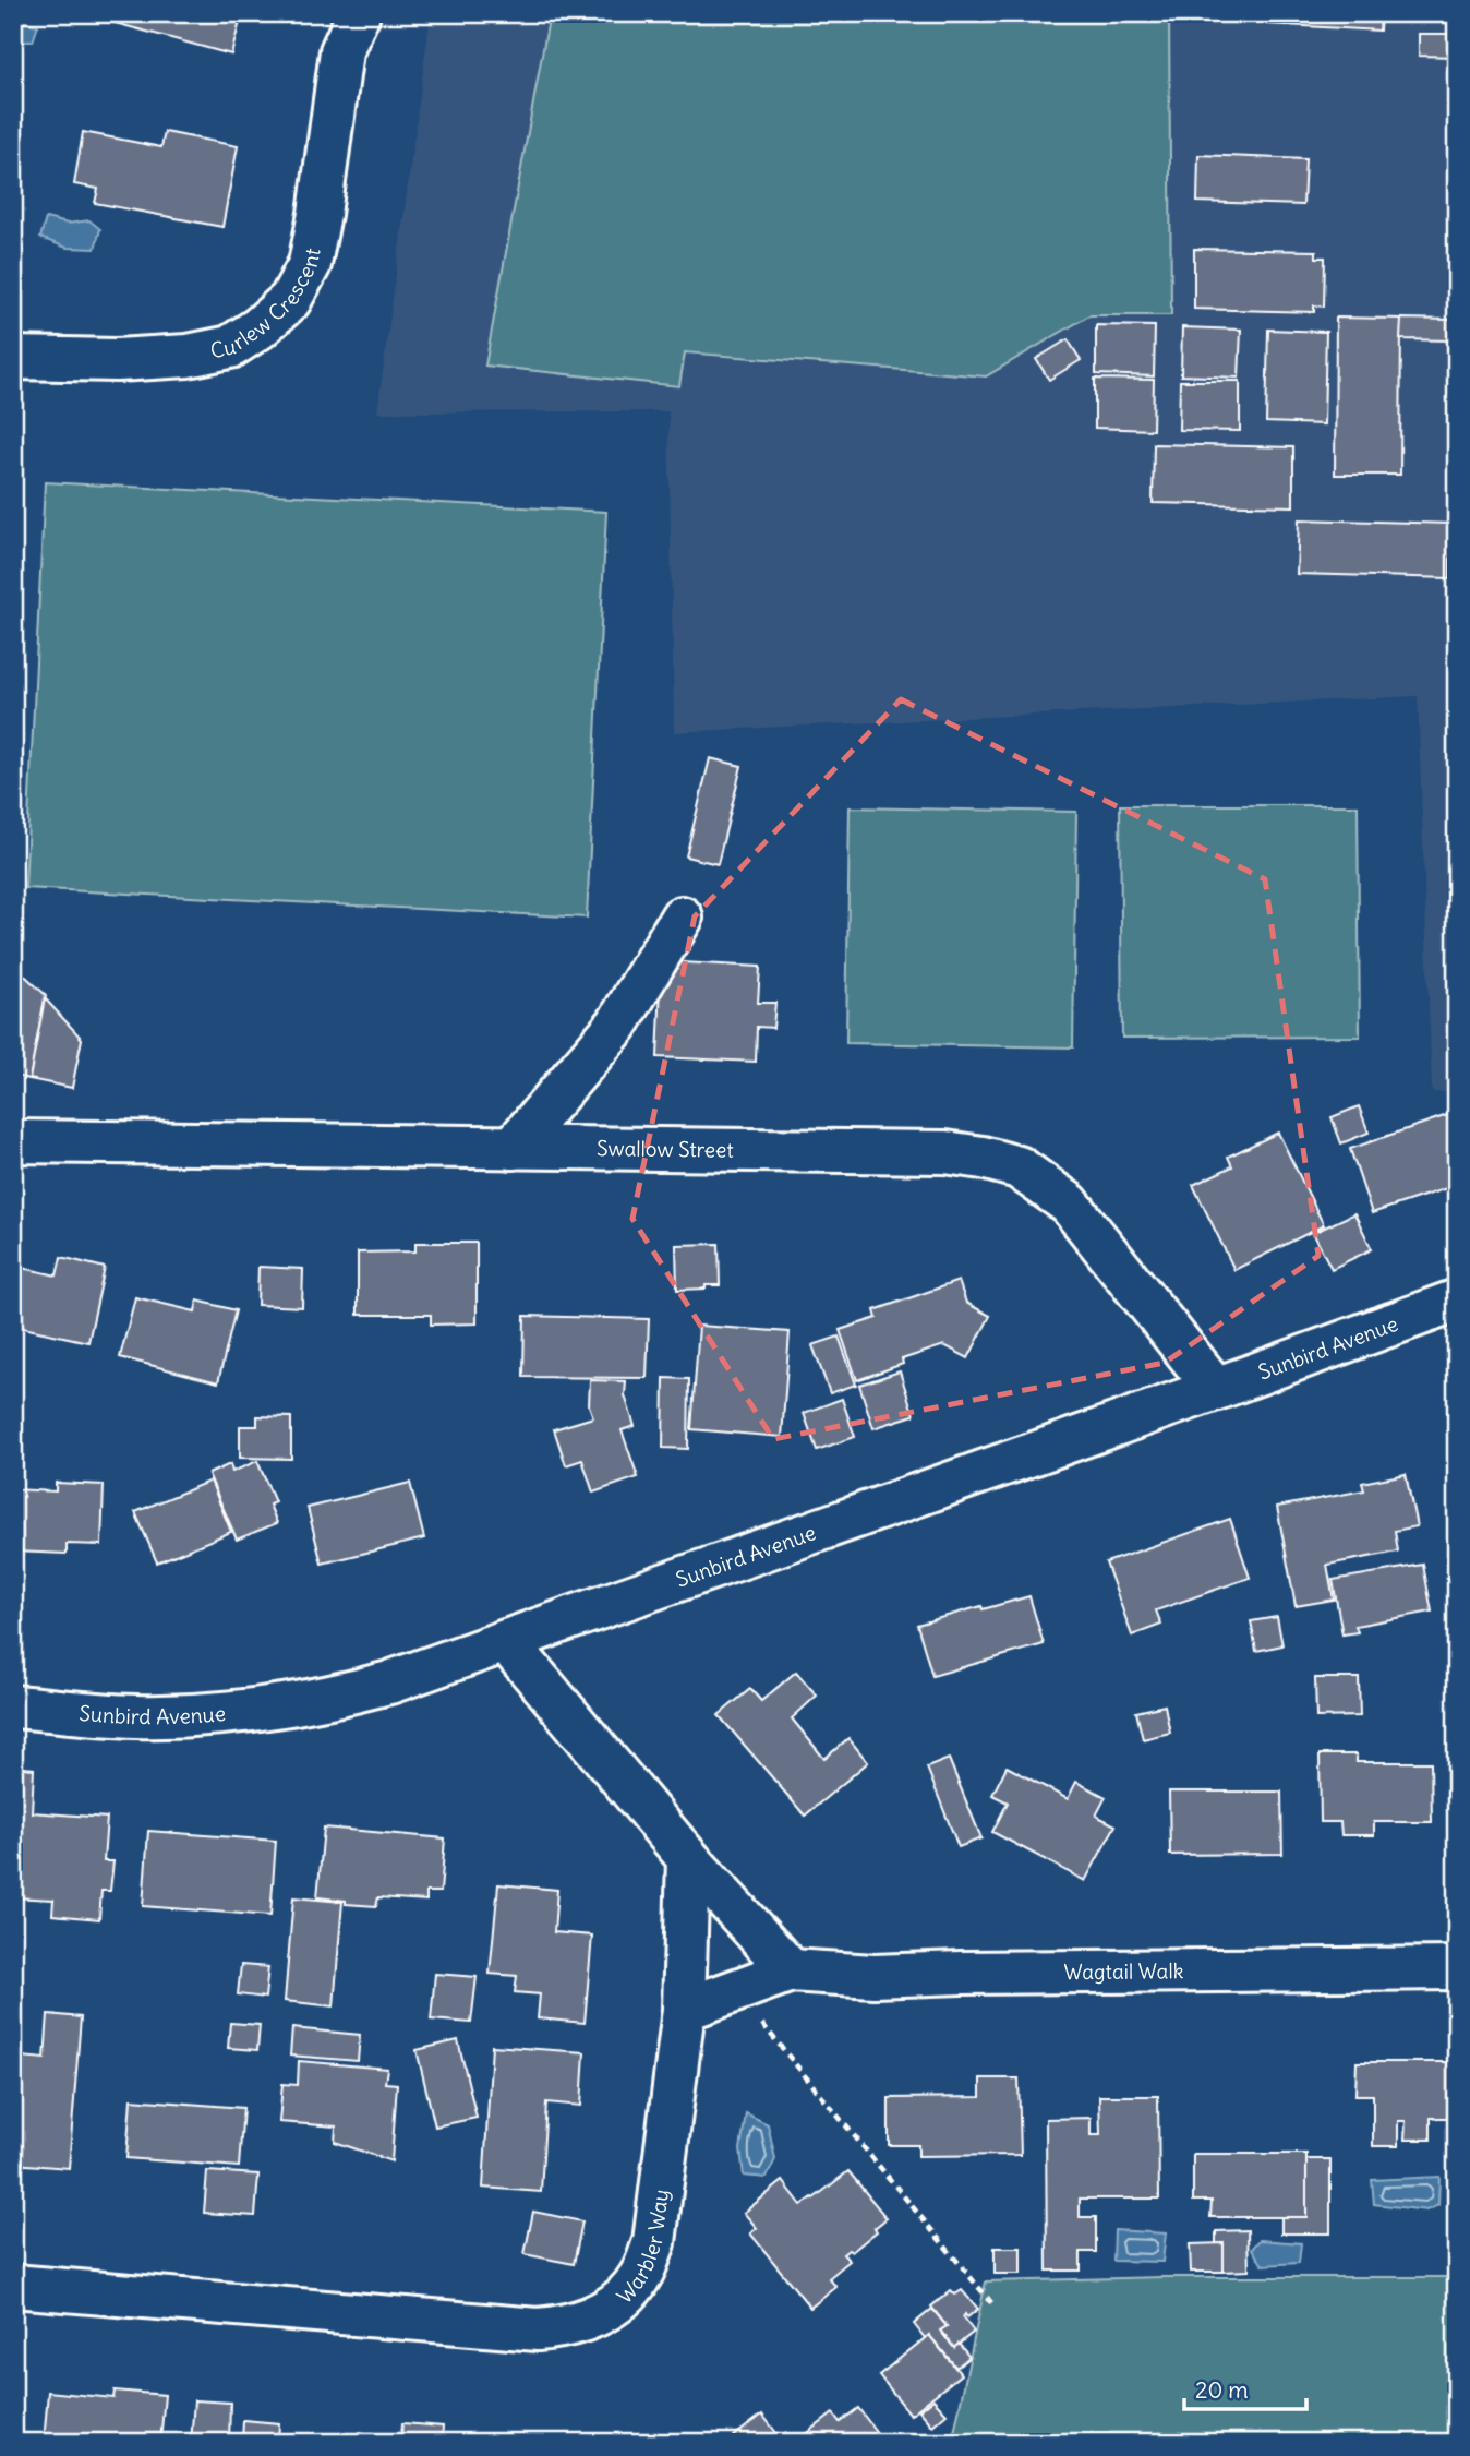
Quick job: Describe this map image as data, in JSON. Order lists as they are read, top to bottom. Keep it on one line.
{"streets":{"street":["Curlew Crescent","Swallow Street","Sunbird Avenue","Wagtail Walk","Warbler Way"]},"crossings":[["Swallow Street","Sunbird Avenue"],["Wagtail Walk","Warbler Way"]],"scale_bar":"20 m"}
